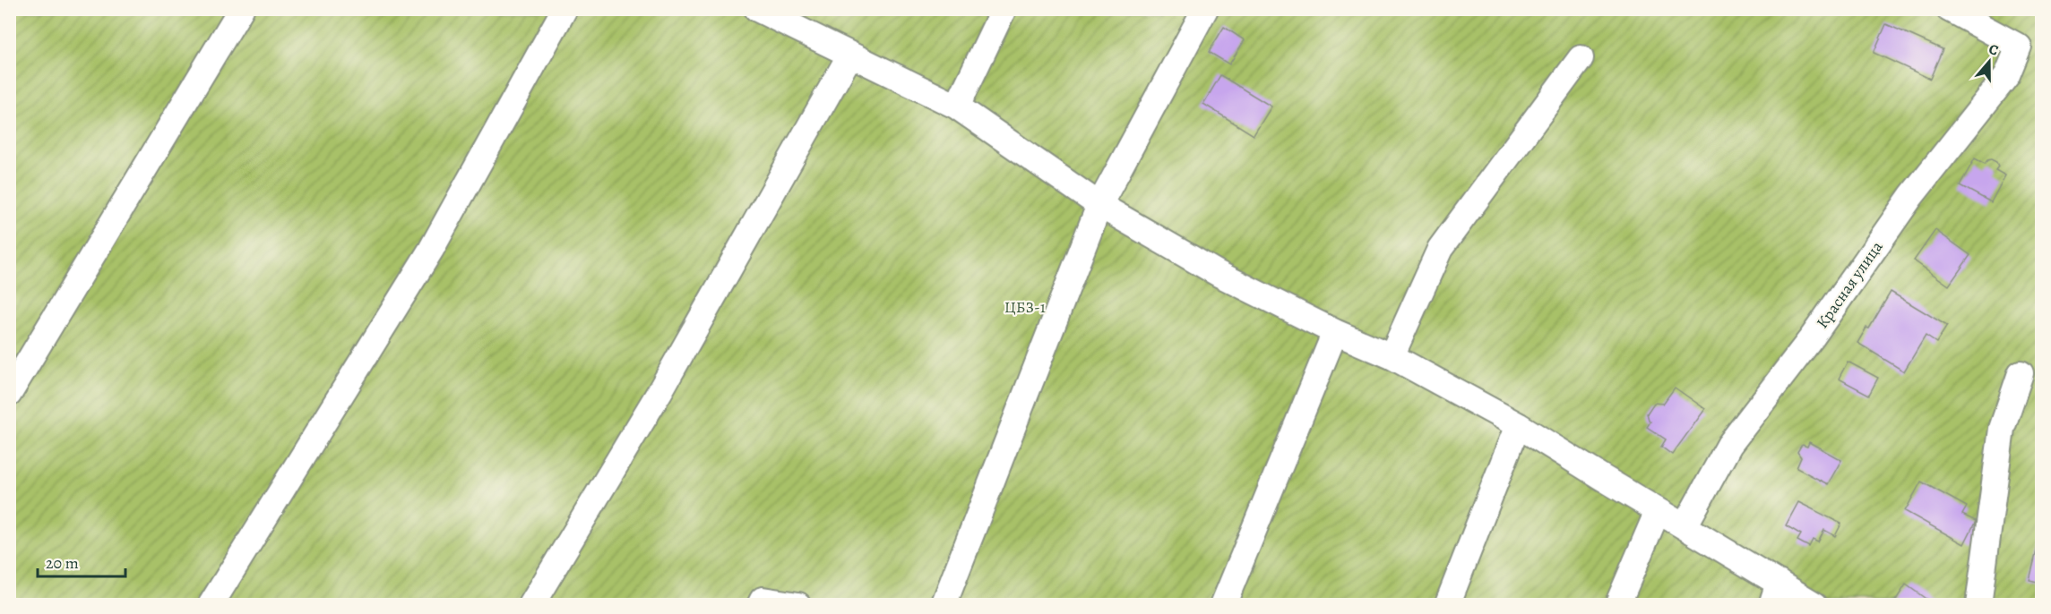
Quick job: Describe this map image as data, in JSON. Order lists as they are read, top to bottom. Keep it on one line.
{"streets":{"street":["Красная улица"]},"parks":["ЦБЗ-1"],"scale_bar":"20 m","north":"top"}
